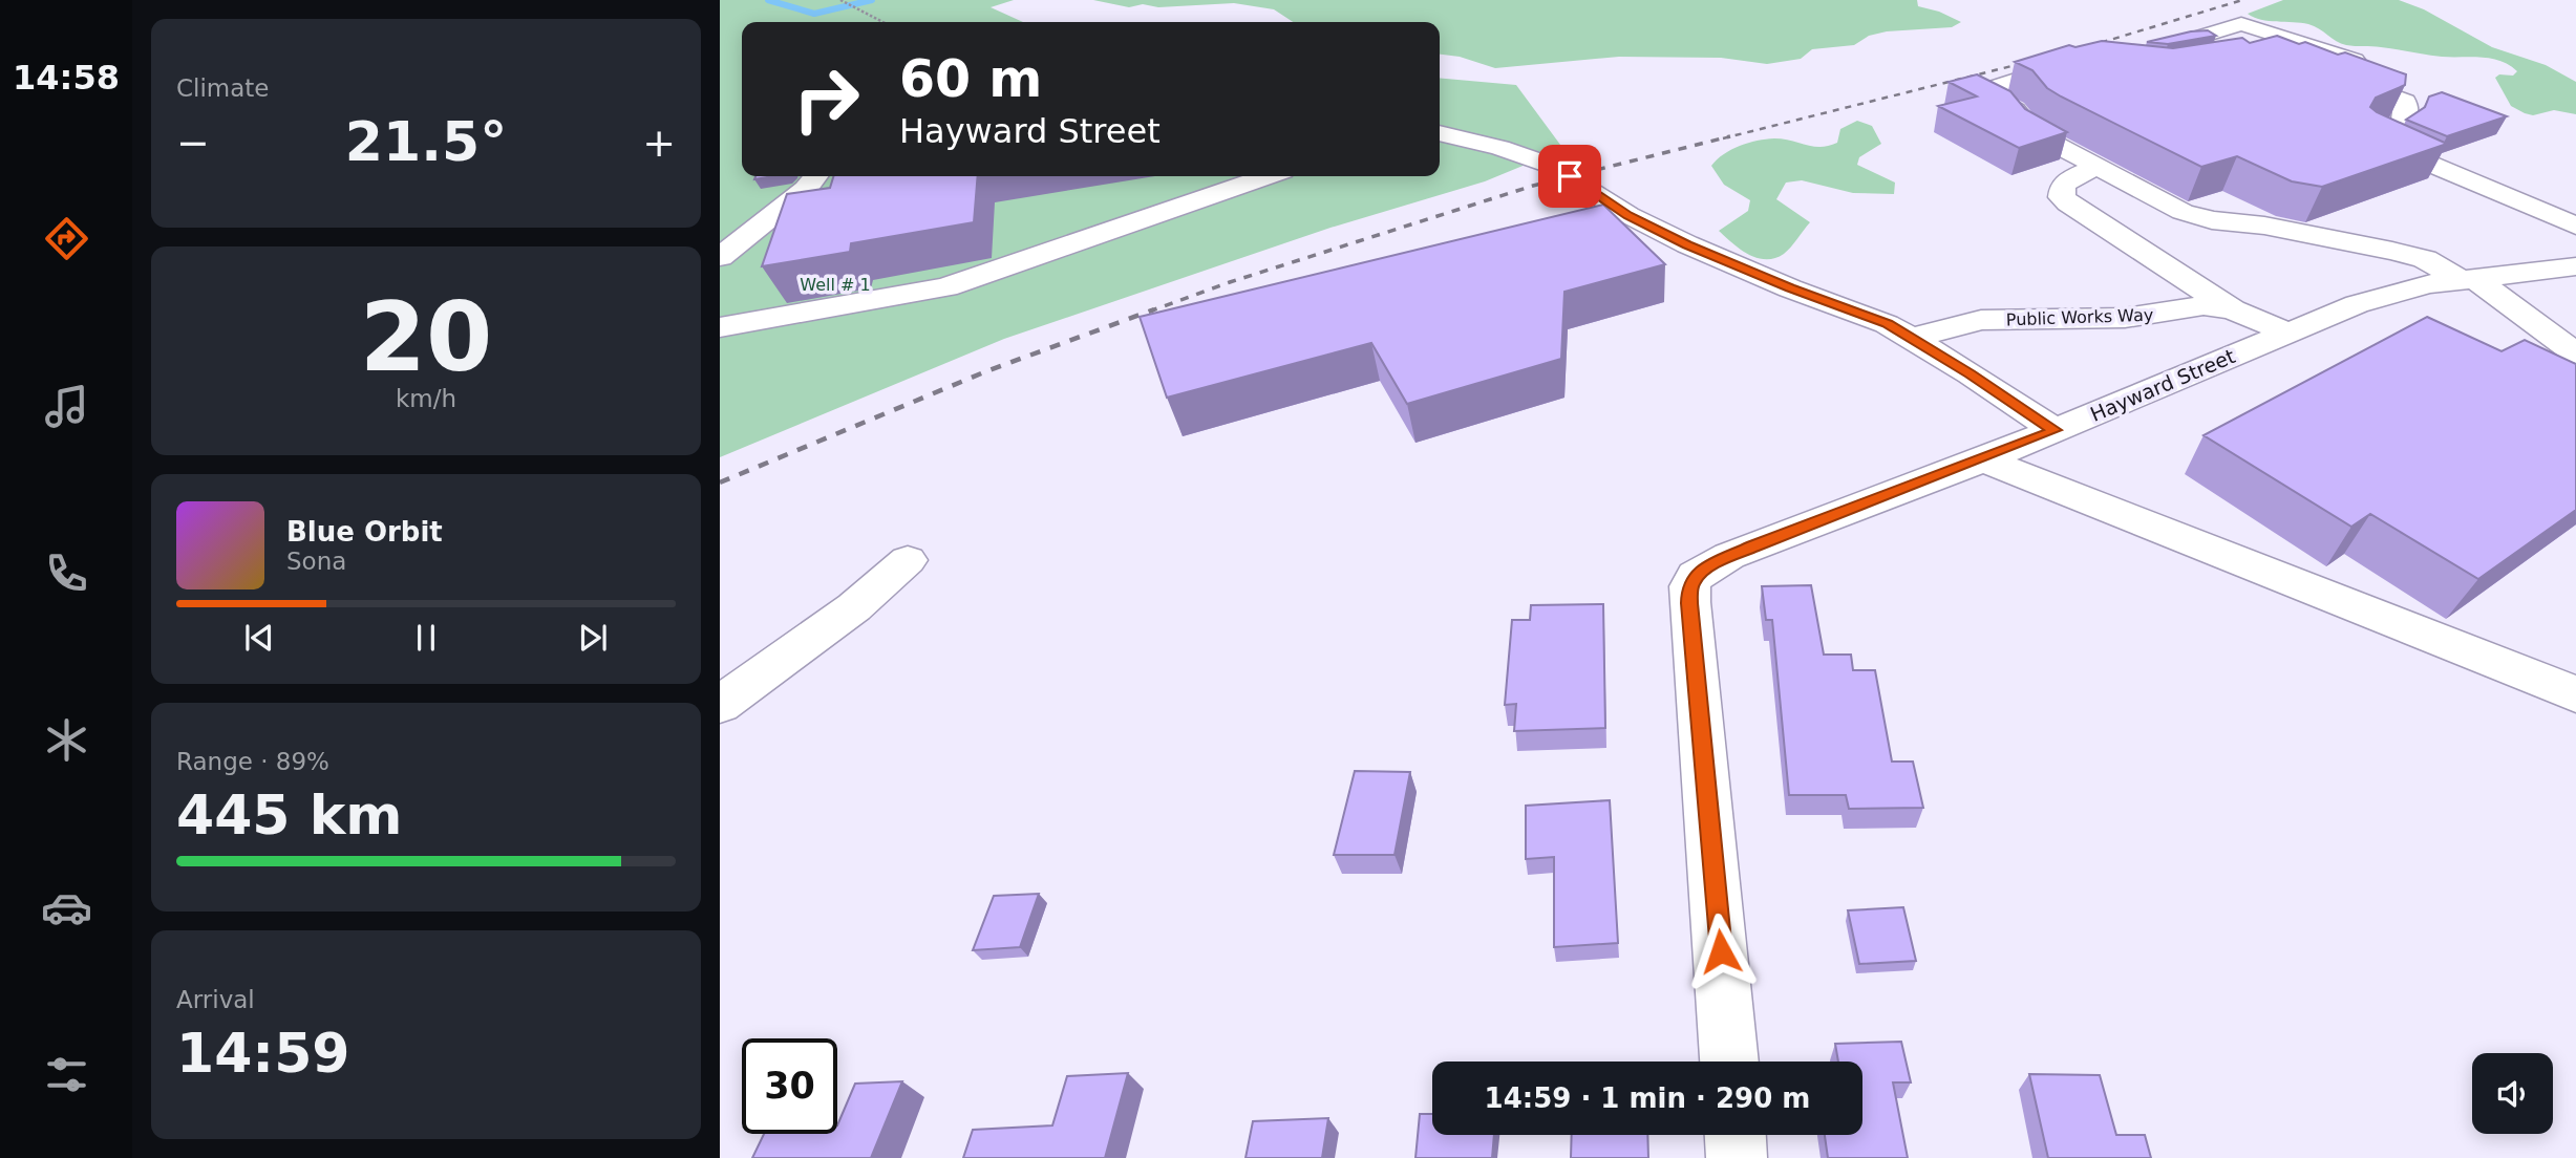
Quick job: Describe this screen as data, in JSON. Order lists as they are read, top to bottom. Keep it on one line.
{"streets":{"street":["Public Works Way","Hayward Street"]},"crossings":[["Public Works Way","Hayward Street"]],"parks":["Well # 1"],"page":{"tabs":"14:58","tile":["Climate",["20","km/h"],["Range · 89%","445 km"],["Arrival","14:59"]],"turn":["60 m","Hayward Street"],"heat":["−","21.5°","+"],"song":["Blue Orbit","Sona"],"limit":"30","trip":"14:59 · 1 min · 290 m"}}
